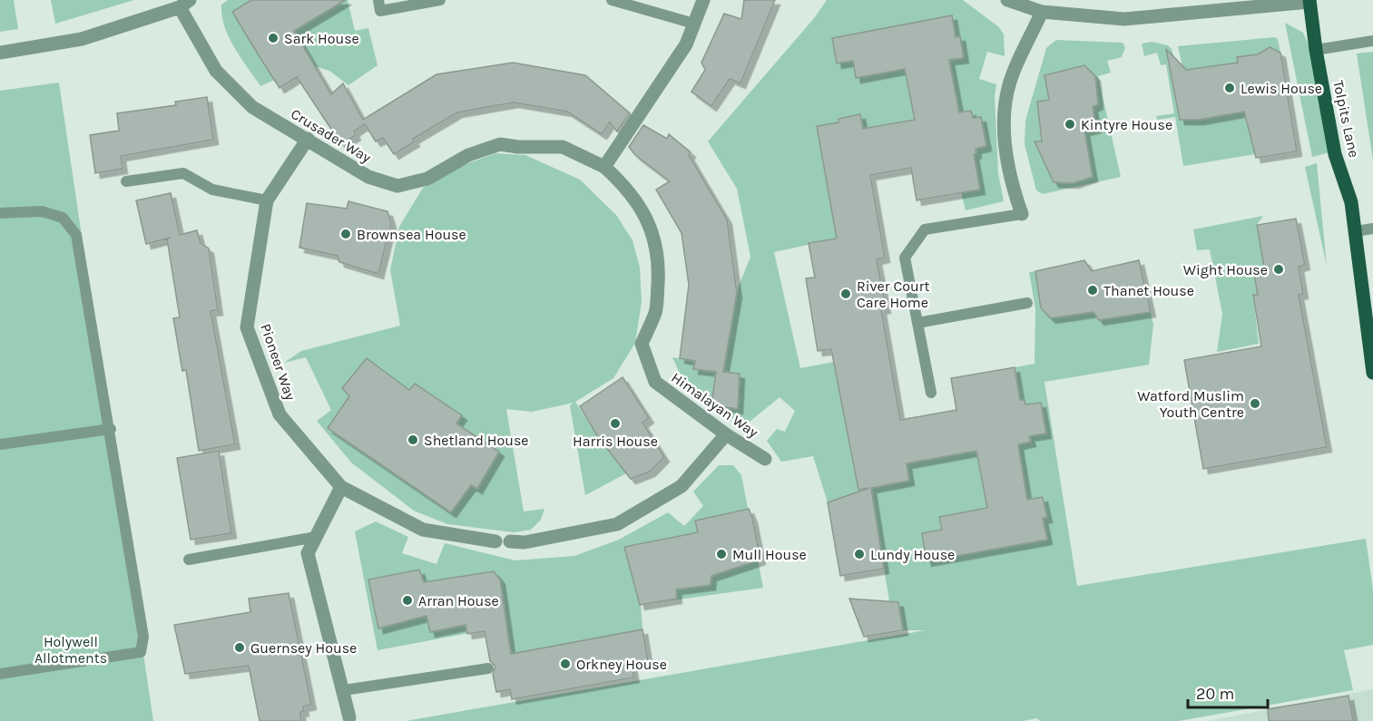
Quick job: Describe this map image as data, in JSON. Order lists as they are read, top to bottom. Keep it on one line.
{"streets":{"main road":["Tolpits Lane"],"street":["Crusader Way","Pioneer Way","Himalayan Way"]},"crossings":[["Crusader Way","Pioneer Way"],["Crusader Way","Himalayan Way"]],"parks":["Holywell Allotments"],"places":["Sark House","Lewis House","Kintyre House","Brownsea House","Wight House","Thanet House","River Court Care Home","Watford Muslim Youth Centre","Harris House","Shetland House","Mull House","Lundy House","Arran House","Guernsey House","Orkney House"],"scale_bar":"20 m"}
